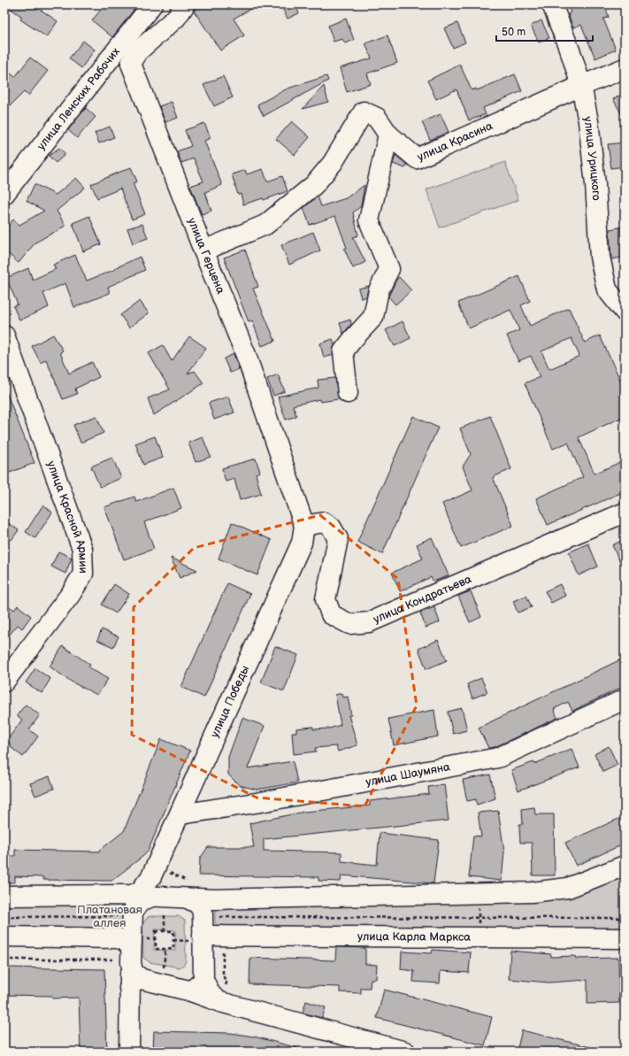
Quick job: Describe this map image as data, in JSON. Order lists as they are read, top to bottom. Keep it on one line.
{"streets":{"street":["улица Ленских Рабочих","улица Красина","улица Урицкого","улица Герцена","улица Красной Армии","улица Кондратьева","улица Победы","улица Шаумяна","улица Карла Маркса"]},"crossings":[["улица Красина","улица Урицкого"],["улица Красина","улица Герцена"],["улица Герцена","улица Кондратьева"],["улица Герцена","улица Победы"],["улица Кондратьева","улица Победы"],["улица Победы","улица Шаумяна"]],"parks":["Платановая аллея"],"scale_bar":"50 m"}
